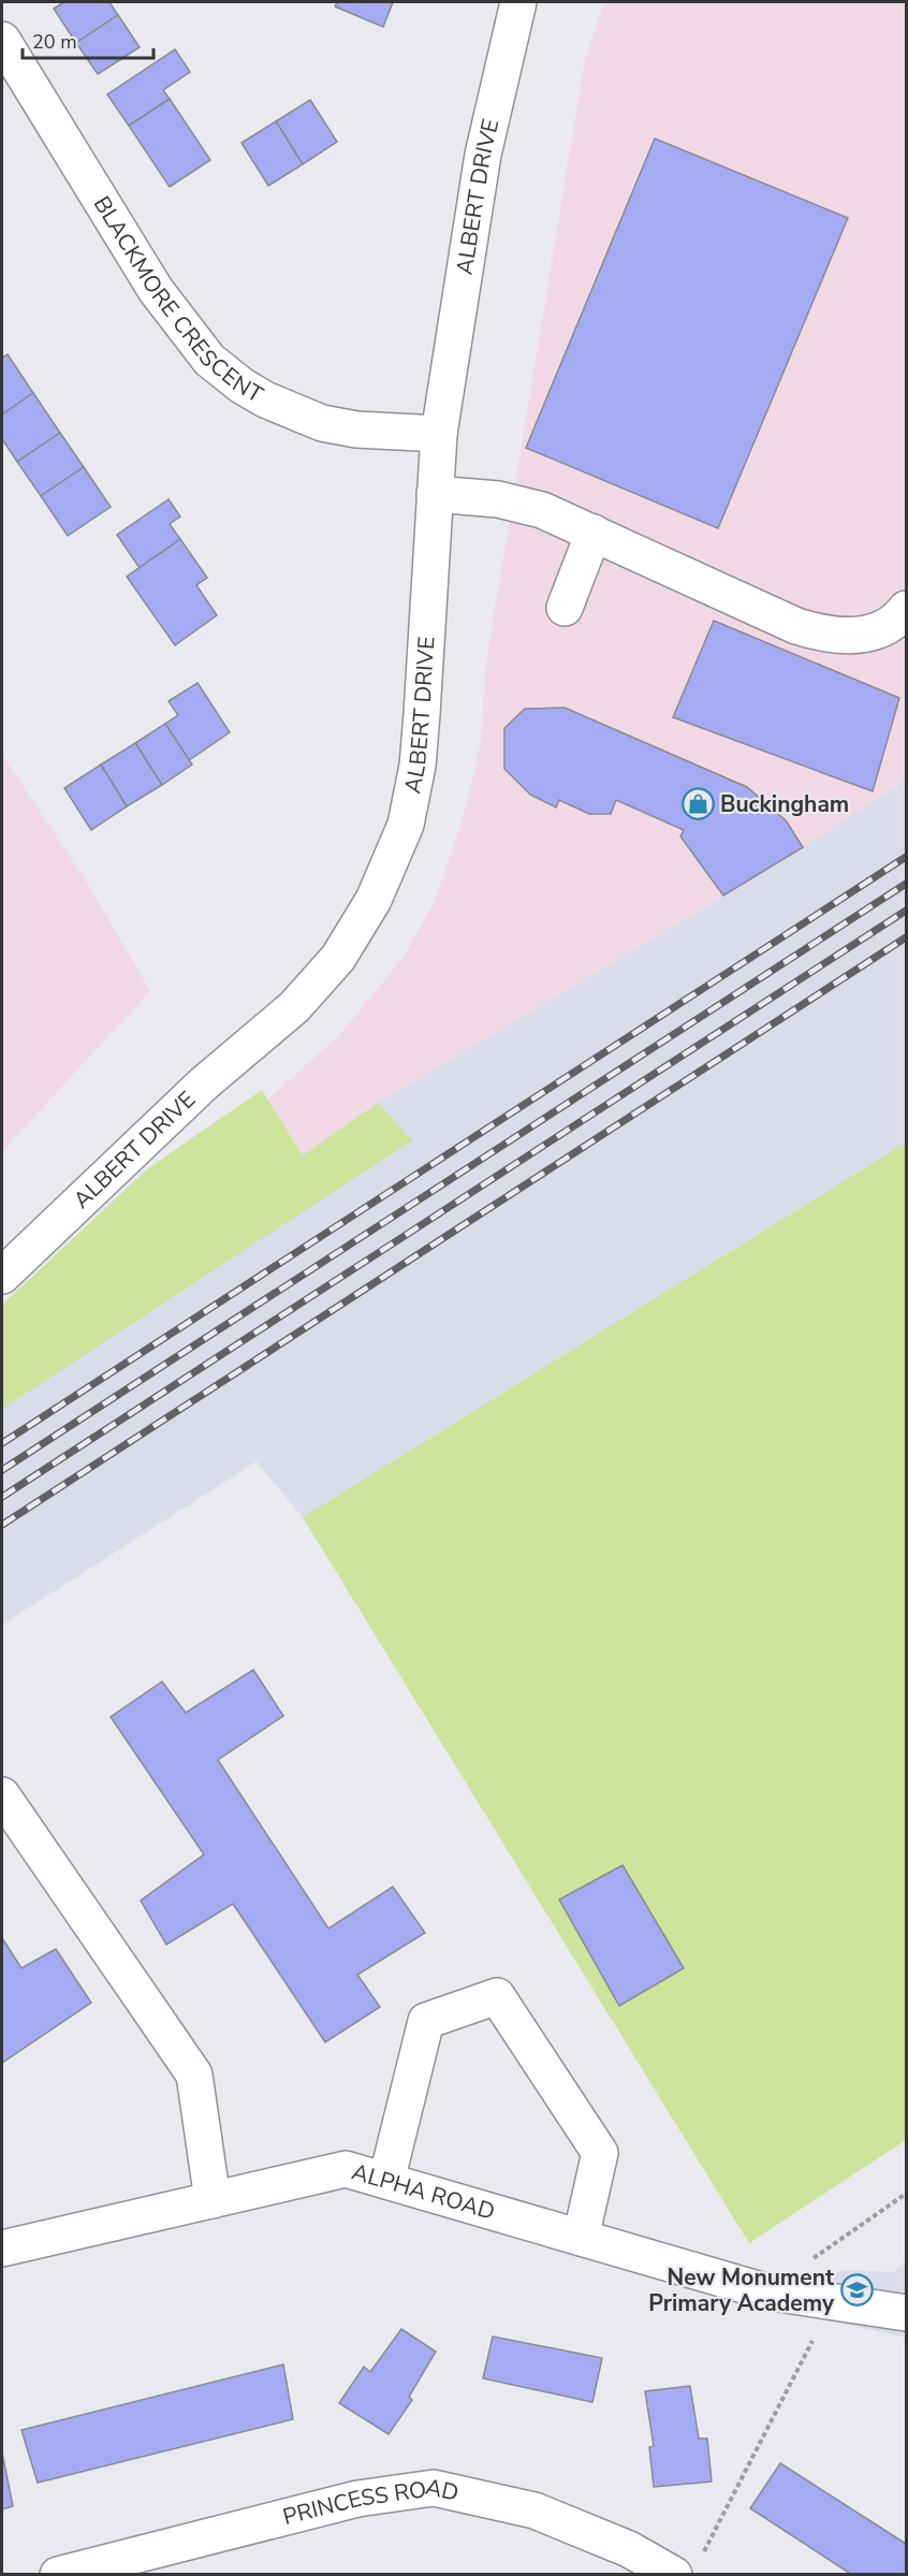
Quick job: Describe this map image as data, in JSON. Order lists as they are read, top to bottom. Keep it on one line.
{"streets":{"street":["ALBERT DRIVE","BLACKMORE CRESCENT","ALPHA ROAD","PRINCESS ROAD"]},"crossings":[["ALBERT DRIVE","BLACKMORE CRESCENT"]],"places":{"shop":["Buckingham"],"school or university":["New Monument Primary Academy"]},"scale_bar":"20 m"}
